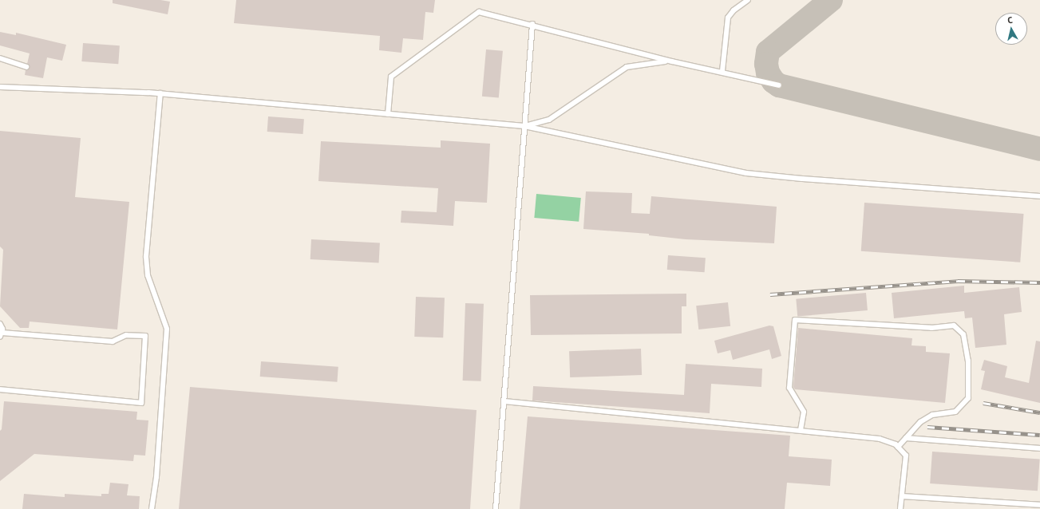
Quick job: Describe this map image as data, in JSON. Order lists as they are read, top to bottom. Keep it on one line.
{"north":"top"}
